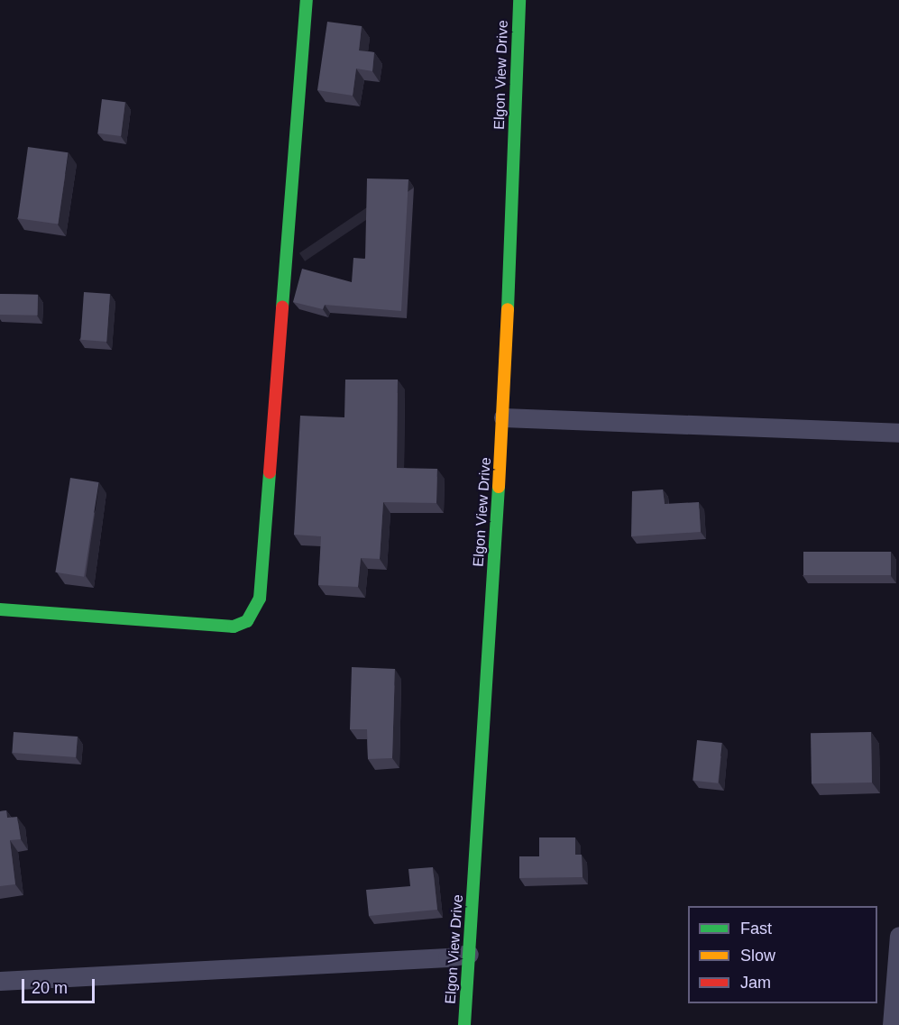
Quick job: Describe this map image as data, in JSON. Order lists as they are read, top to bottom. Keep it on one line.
{"streets":{"street":["Elgon View Drive"]},"legend":["Fast","Slow","Jam"],"scale_bar":"20 m"}
